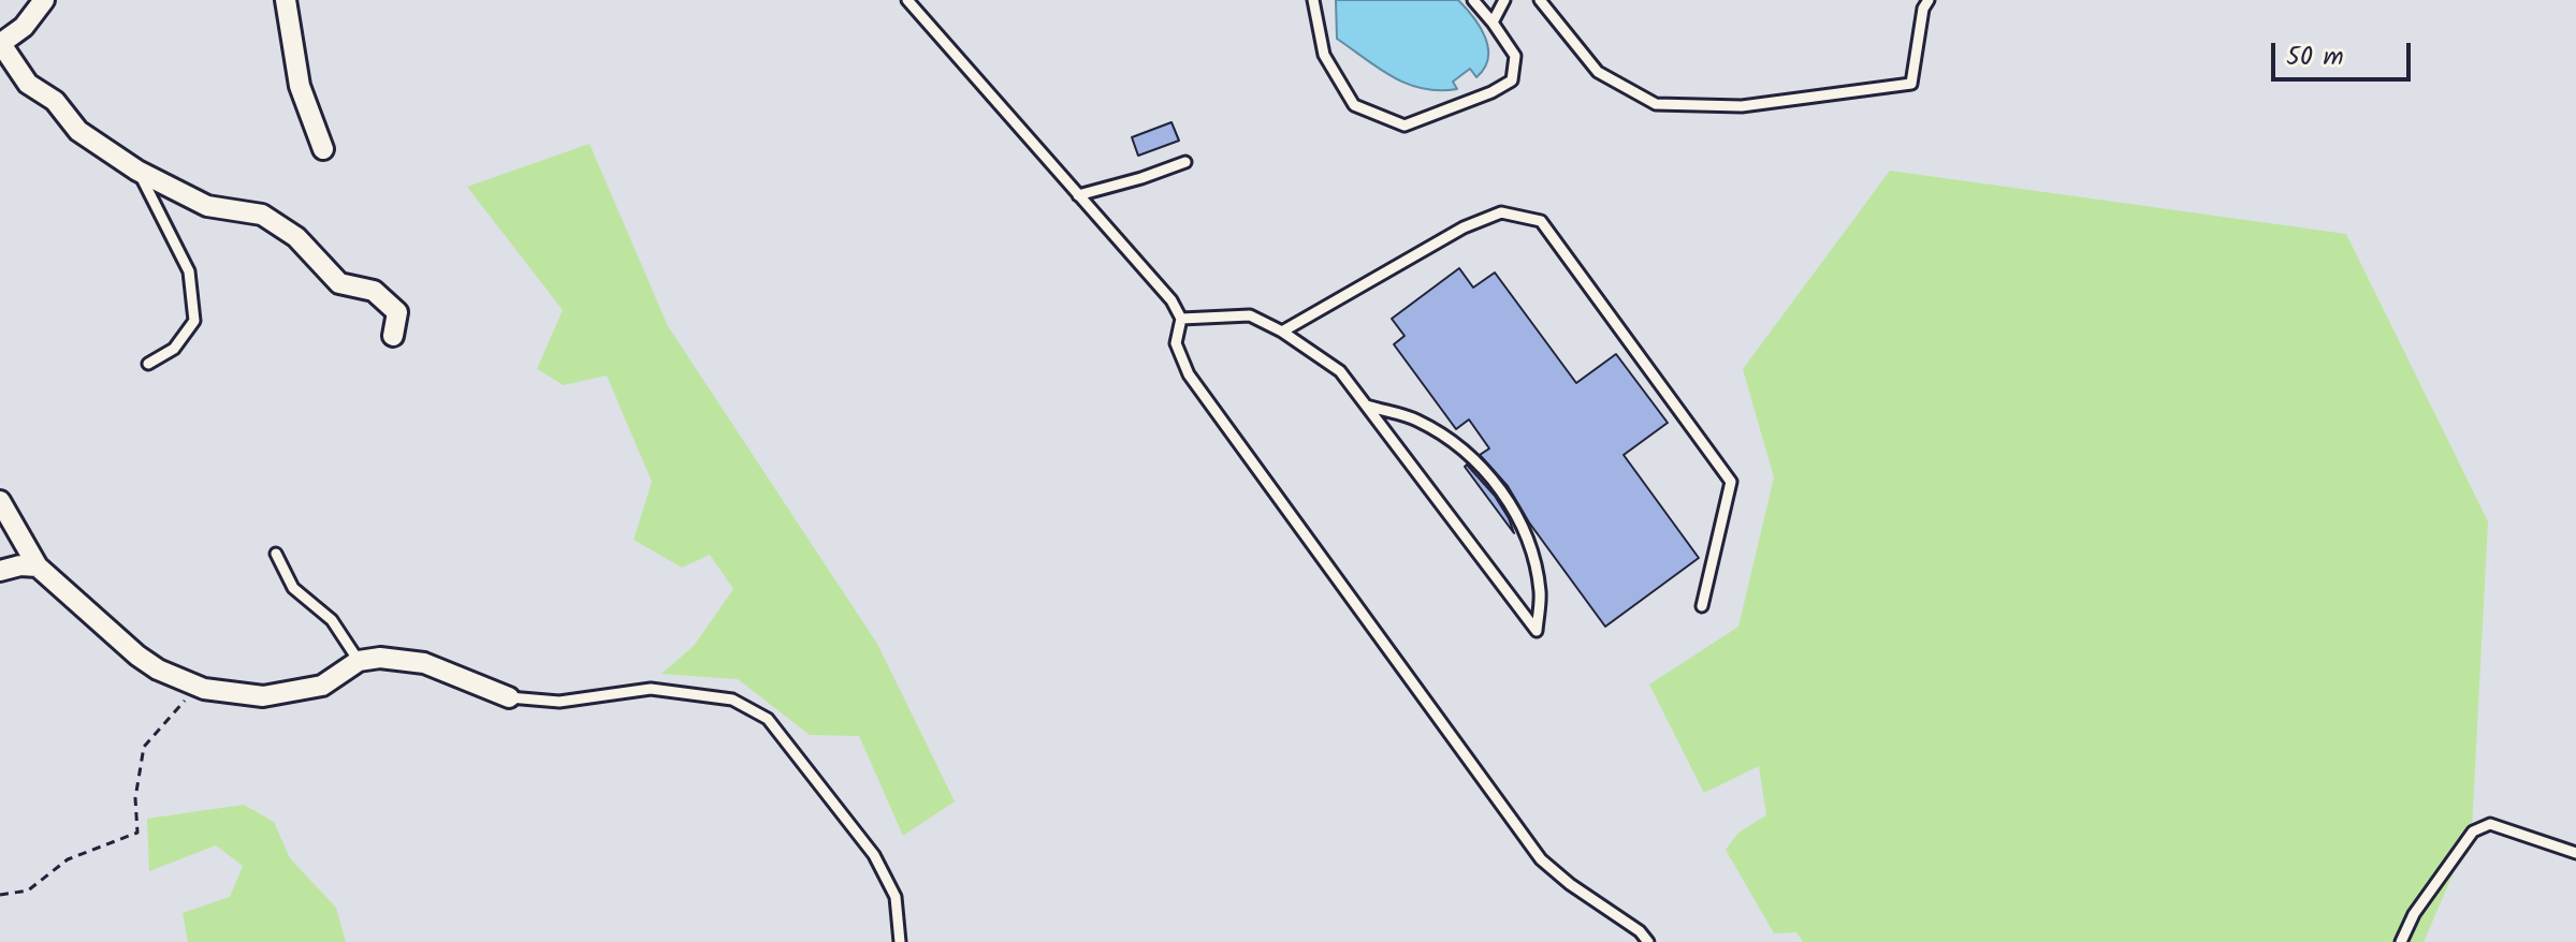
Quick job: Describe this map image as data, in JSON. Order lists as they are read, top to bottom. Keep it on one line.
{"scale_bar":"50 m"}
